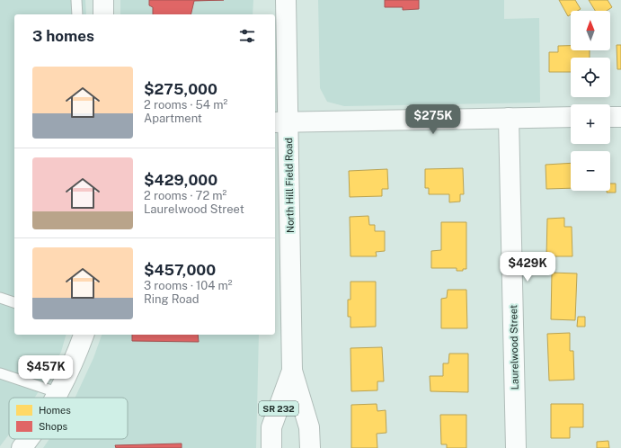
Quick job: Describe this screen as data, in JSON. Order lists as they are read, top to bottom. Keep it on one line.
{"streets":{"street":["North Hill Field Road","Laurelwood Street","SR 232"]},"crossings":[["North Hill Field Road","SR 232"]],"legend":["Homes","Shops"],"north":"top","page":{"map_buttons":["+","−"],"heading":"3 homes","list":[{"name":"$275,000","note":"2 rooms · 54 m² · Apartment"},{"name":"$429,000","note":"2 rooms · 72 m² · Laurelwood Street"},{"name":"$457,000","note":"3 rooms · 104 m² · Ring Road"}],"price":["$275K","$429K","$457K"]}}
